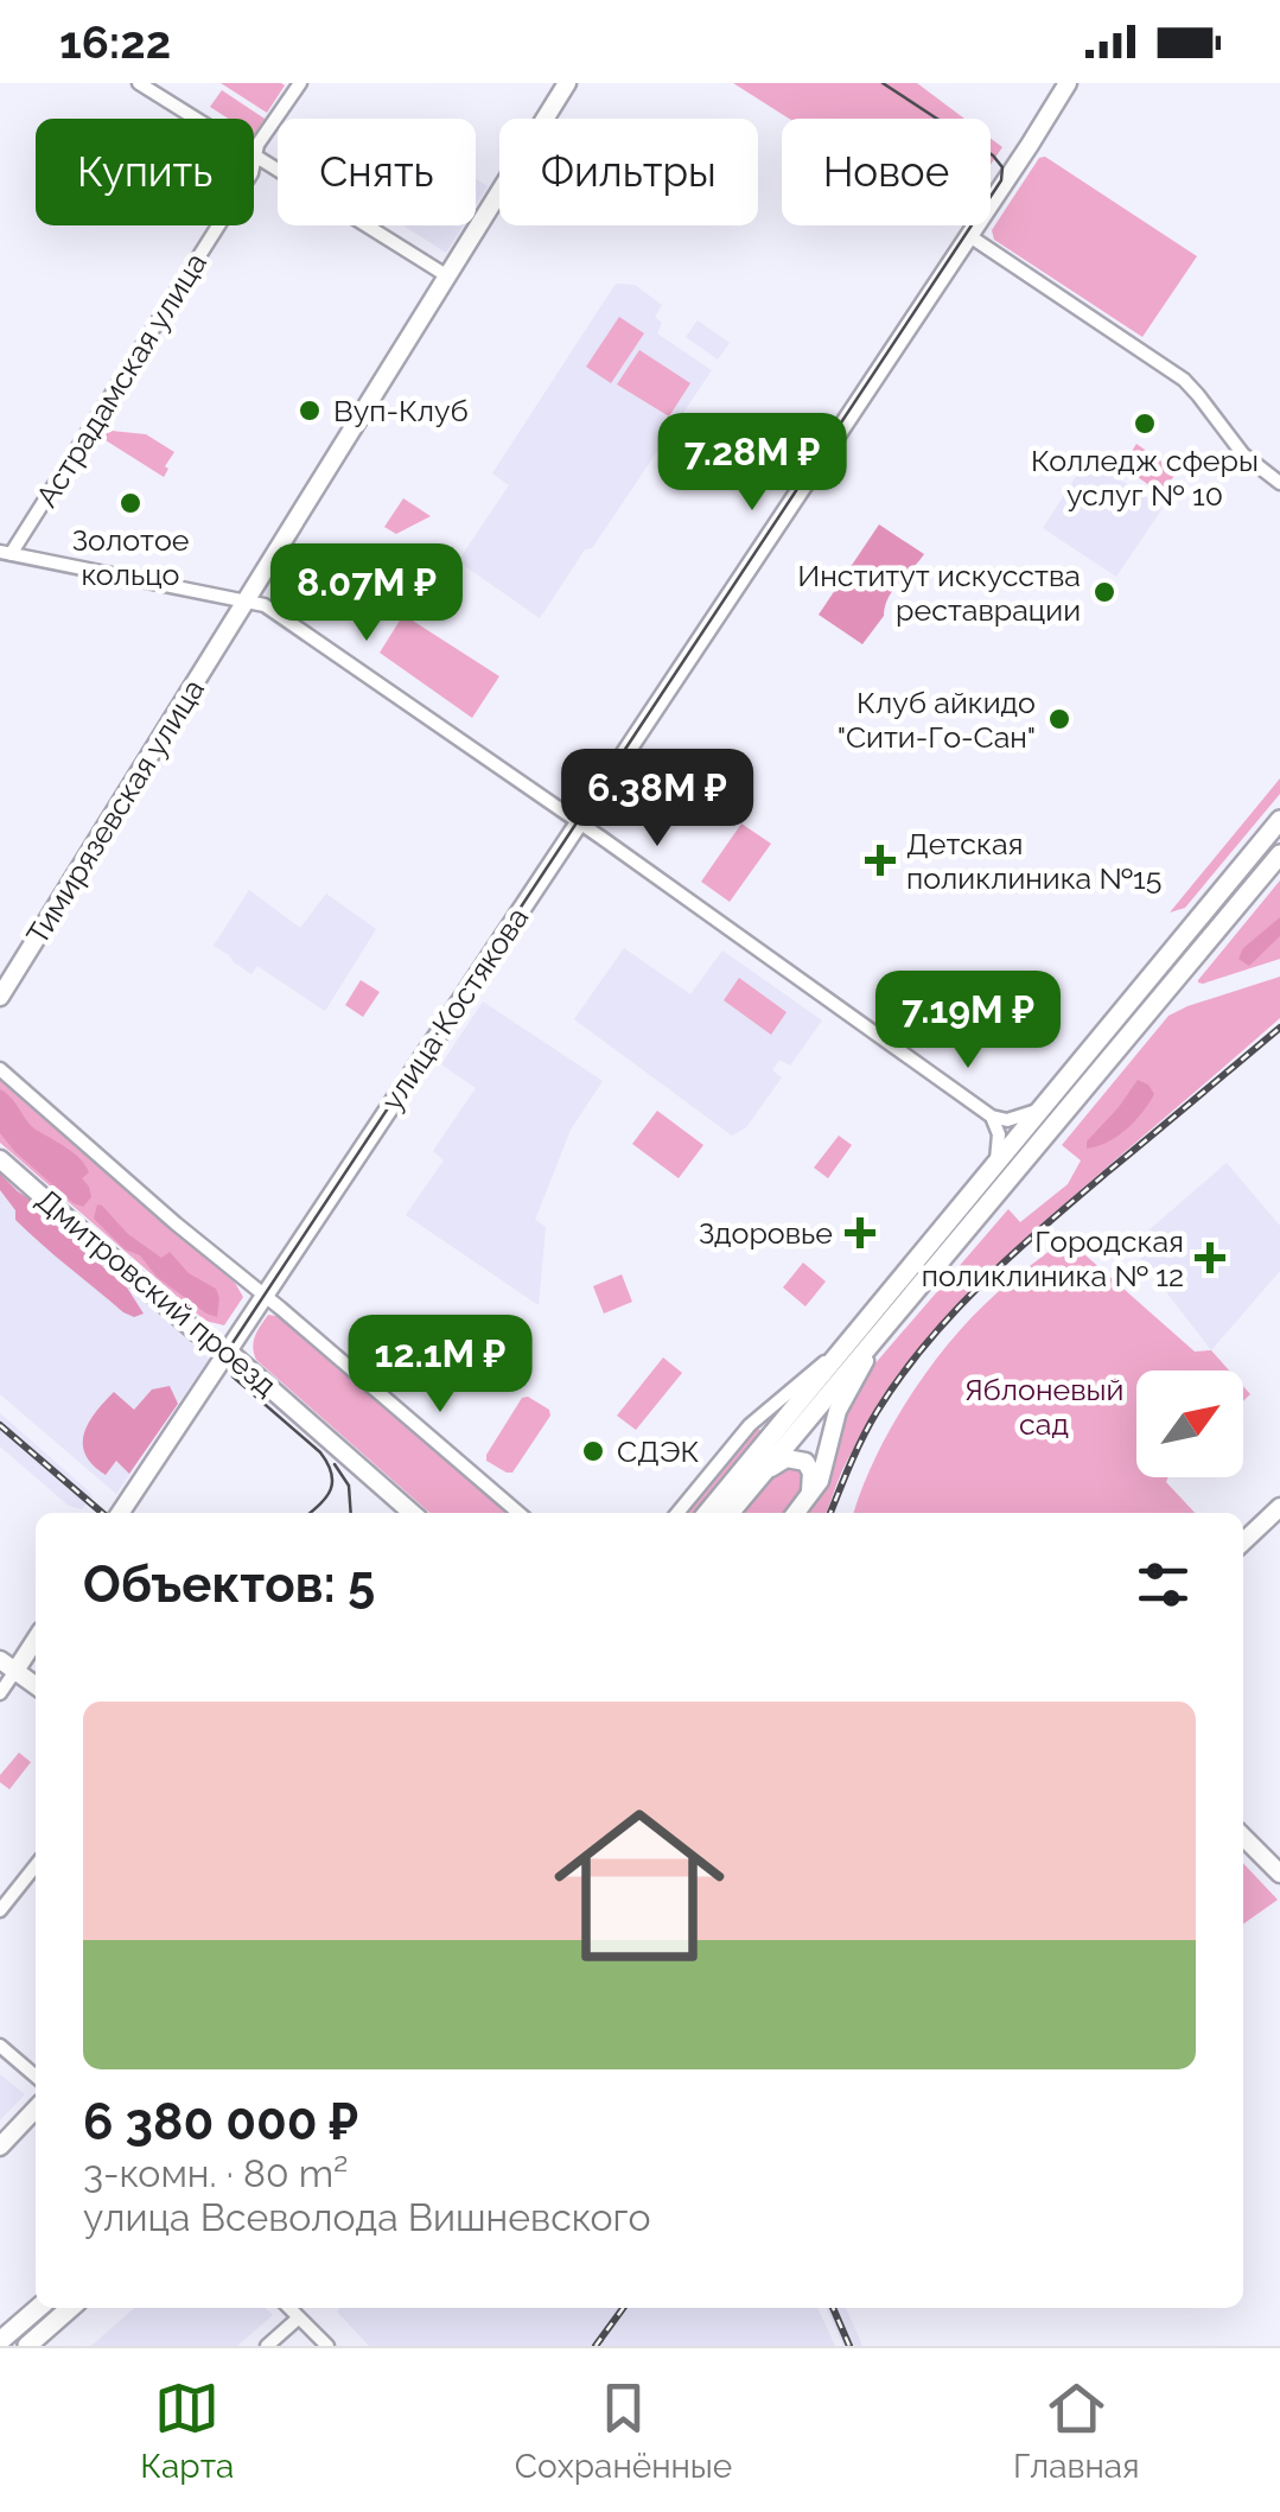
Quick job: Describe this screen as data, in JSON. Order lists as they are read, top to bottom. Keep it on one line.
{"streets":{"main road":["Тимирязевская улица","улица Костякова","Дмитровский проезд"],"street":["Астрадамская улица"]},"crossings":[["улица Костякова","Дмитровский проезд"]],"parks":["Яблоневый сад"],"places":{"other":["Вуп-Клуб","Колледж сферы услуг № 10","Золотое кольцо","Институт искусства реставрации","Клуб айкидо \"Сити-Го-Сан\"","СДЭК"],"health":["Детская поликлиника №15","Здоровье","Городская поликлиника № 12"]},"north":"top right","page":{"status":"16:22","chip":["Купить","Снять","Фильтры","Новое"],"price":["7.28M ₽","8.07M ₽","6.38M ₽","7.19M ₽","12.1M ₽"],"heading":"Объектов: 5","list":[{"name":"6 380 000 ₽","note":"3-комн. · 80 m² · улица Всеволода Вишневского"}],"tabs":["Карта","Сохранённые","Главная"]}}
